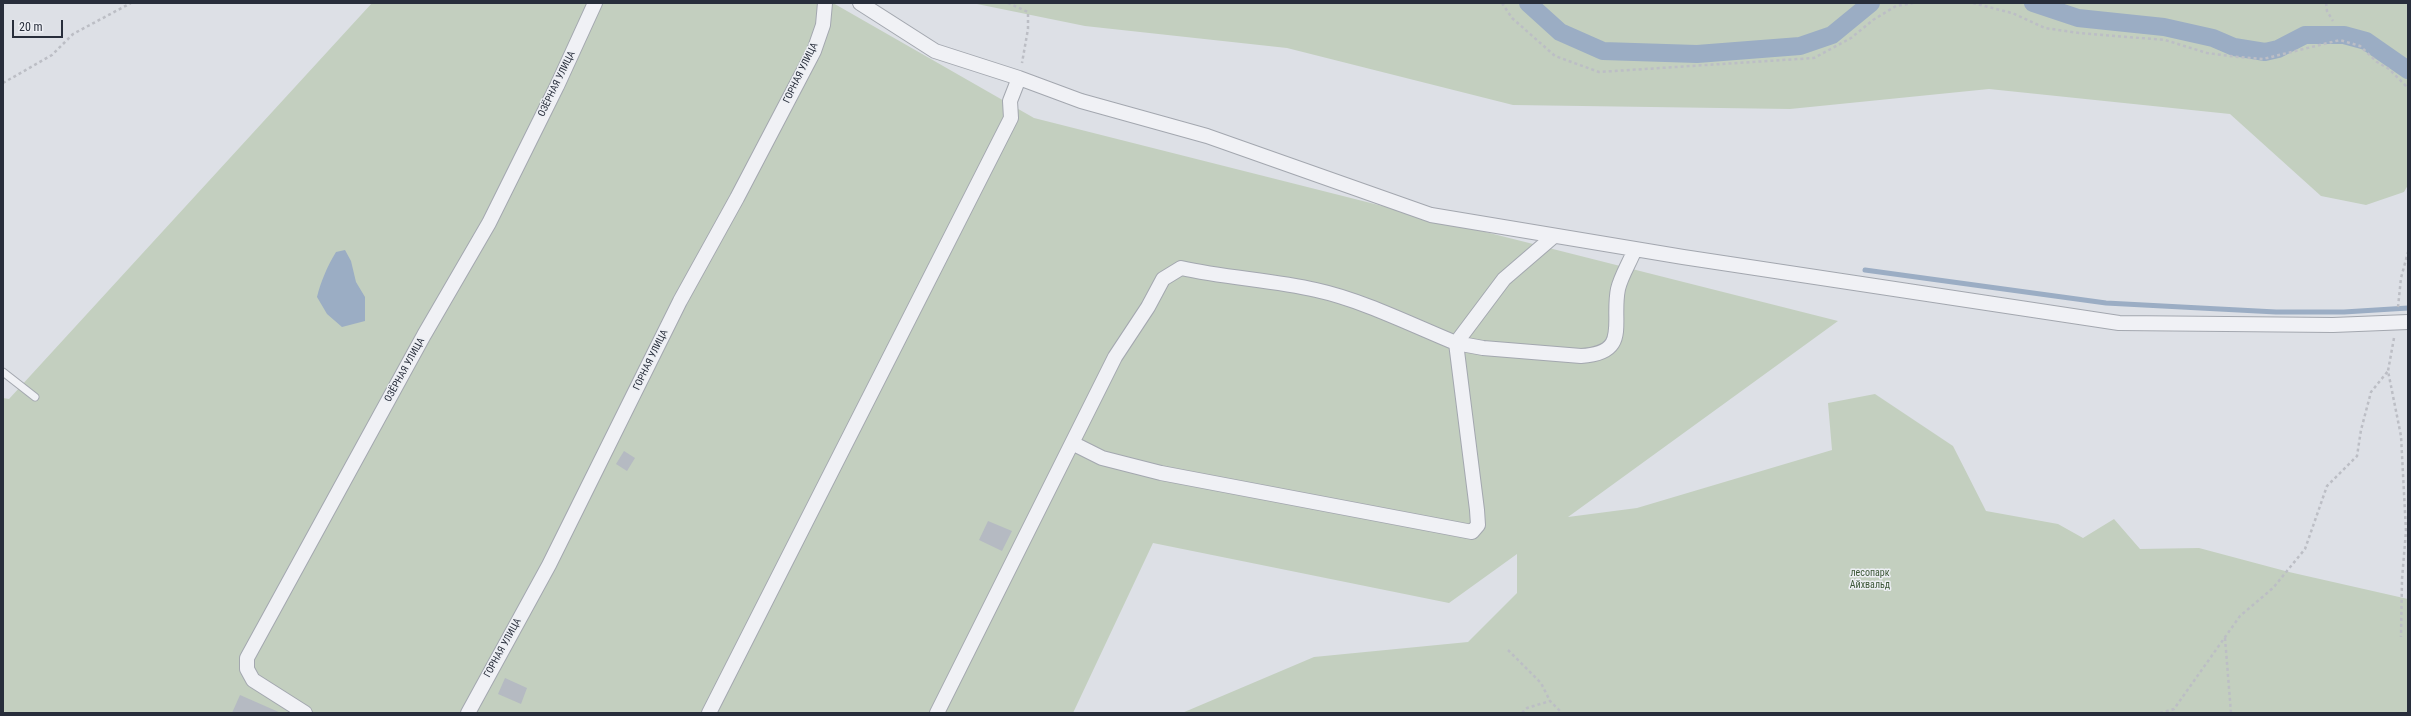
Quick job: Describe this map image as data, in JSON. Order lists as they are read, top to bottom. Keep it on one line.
{"streets":{"street":["ГОРНАЯ УЛИЦА","ОЗЁРНАЯ УЛИЦА"]},"parks":["лесопарк Айхвальд"],"scale_bar":"20 m"}
